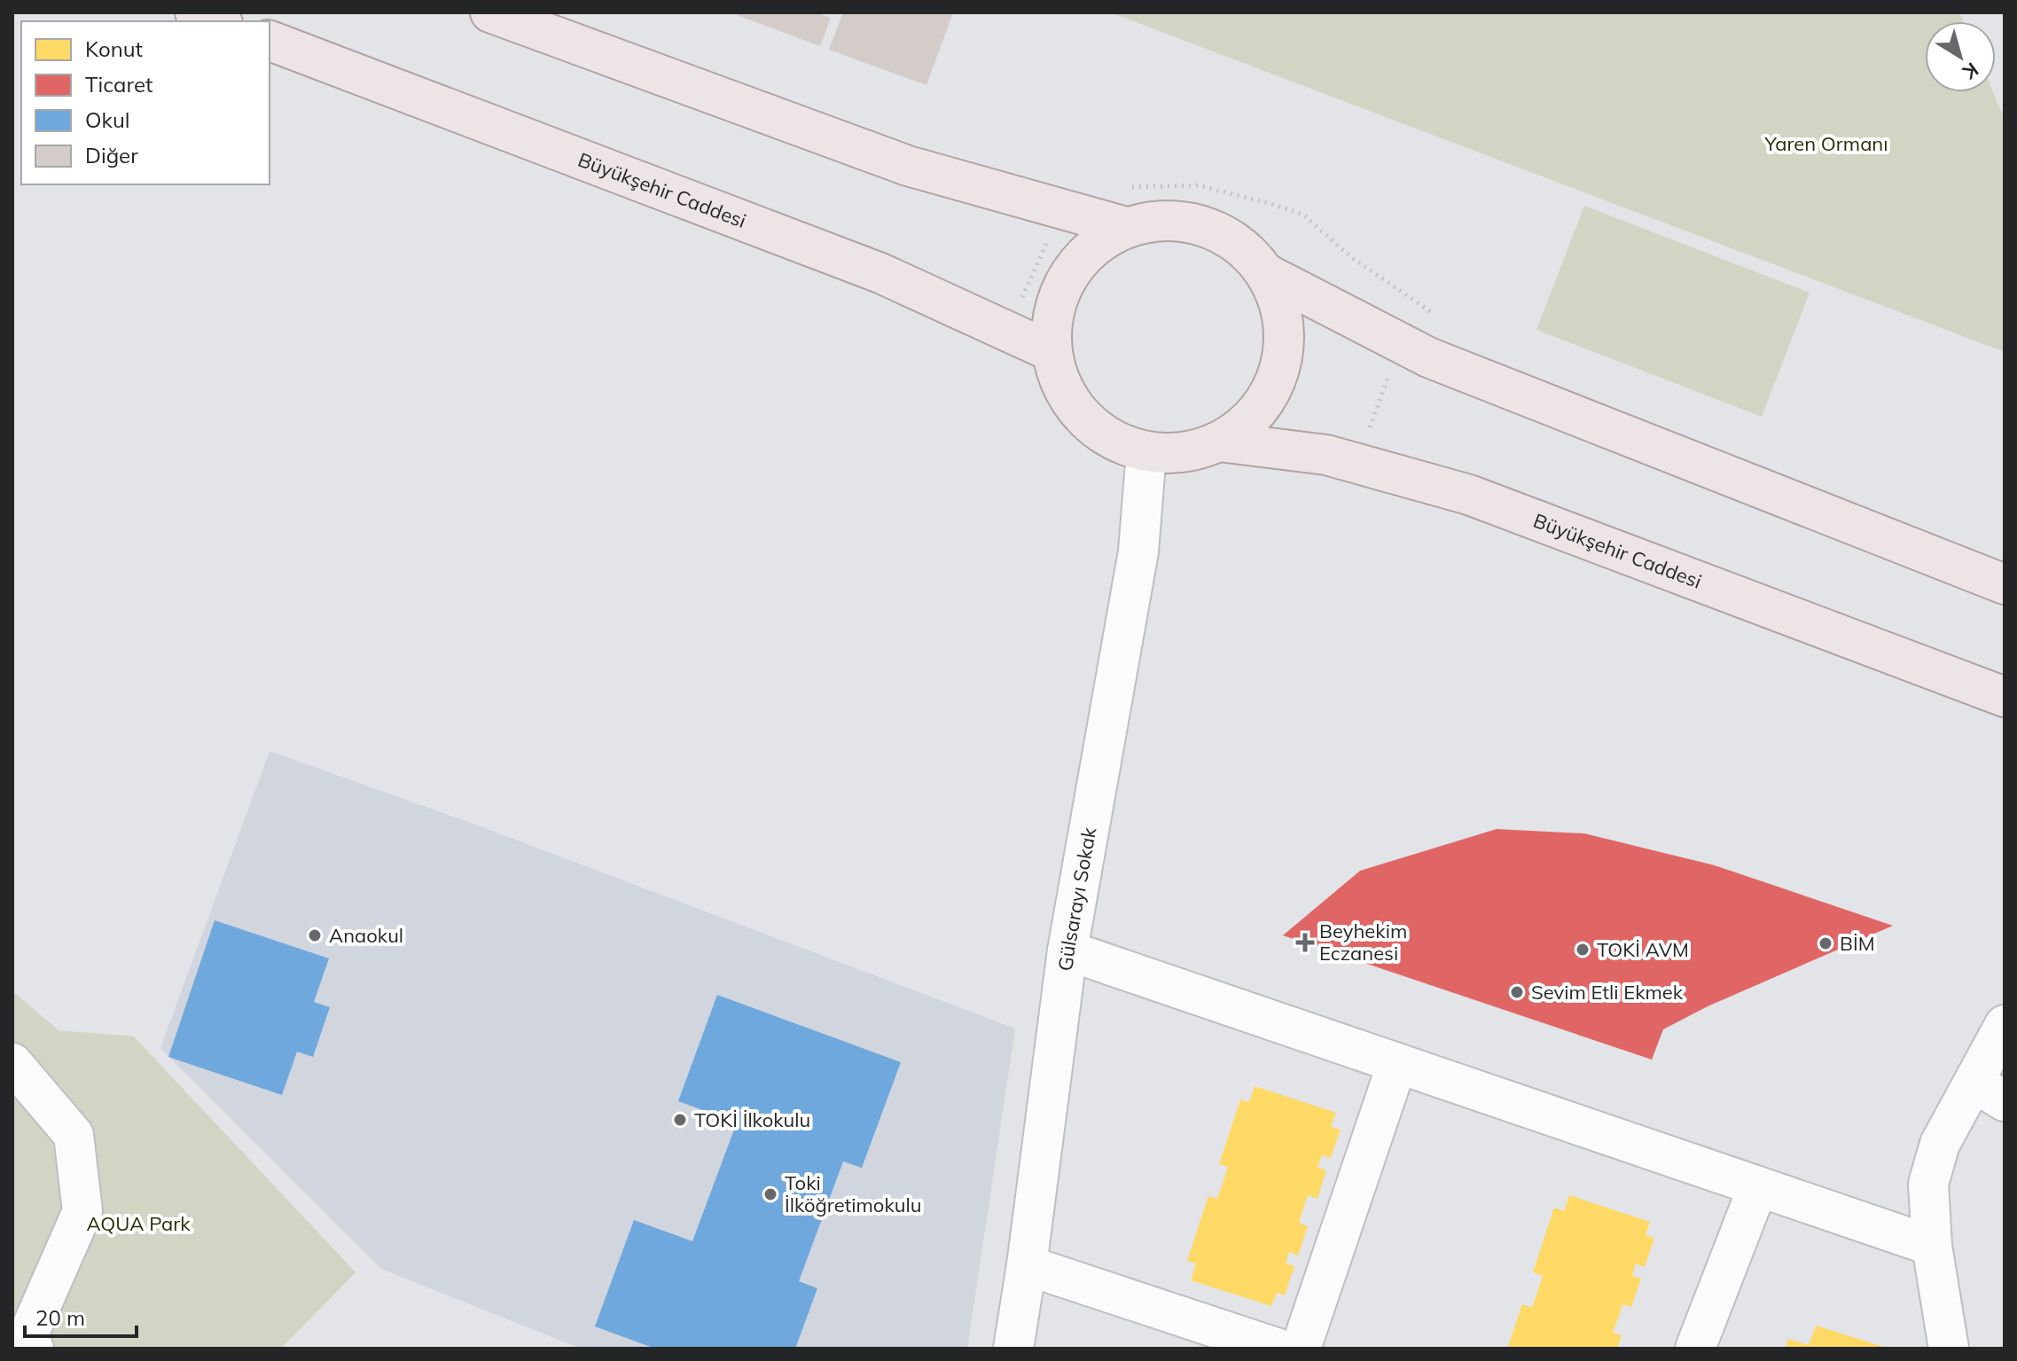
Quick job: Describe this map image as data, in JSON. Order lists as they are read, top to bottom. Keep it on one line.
{"streets":{"main road":["Büyükşehir Caddesi"],"street":["Gülsarayı Sokak"]},"crossings":[["Büyükşehir Caddesi","Gülsarayı Sokak"]],"parks":["Yaren Ormanı","AQUA Park"],"places":{"other":["Anaokul","BİM","TOKİ AVM","Sevim Etli Ekmek","TOKİ İlkokulu","Toki İlköğretimokulu"],"health":["Beyhekim Eczanesi"]},"legend":["Konut","Ticaret","Okul","Diğer"],"scale_bar":"20 m","north":"bottom right"}
